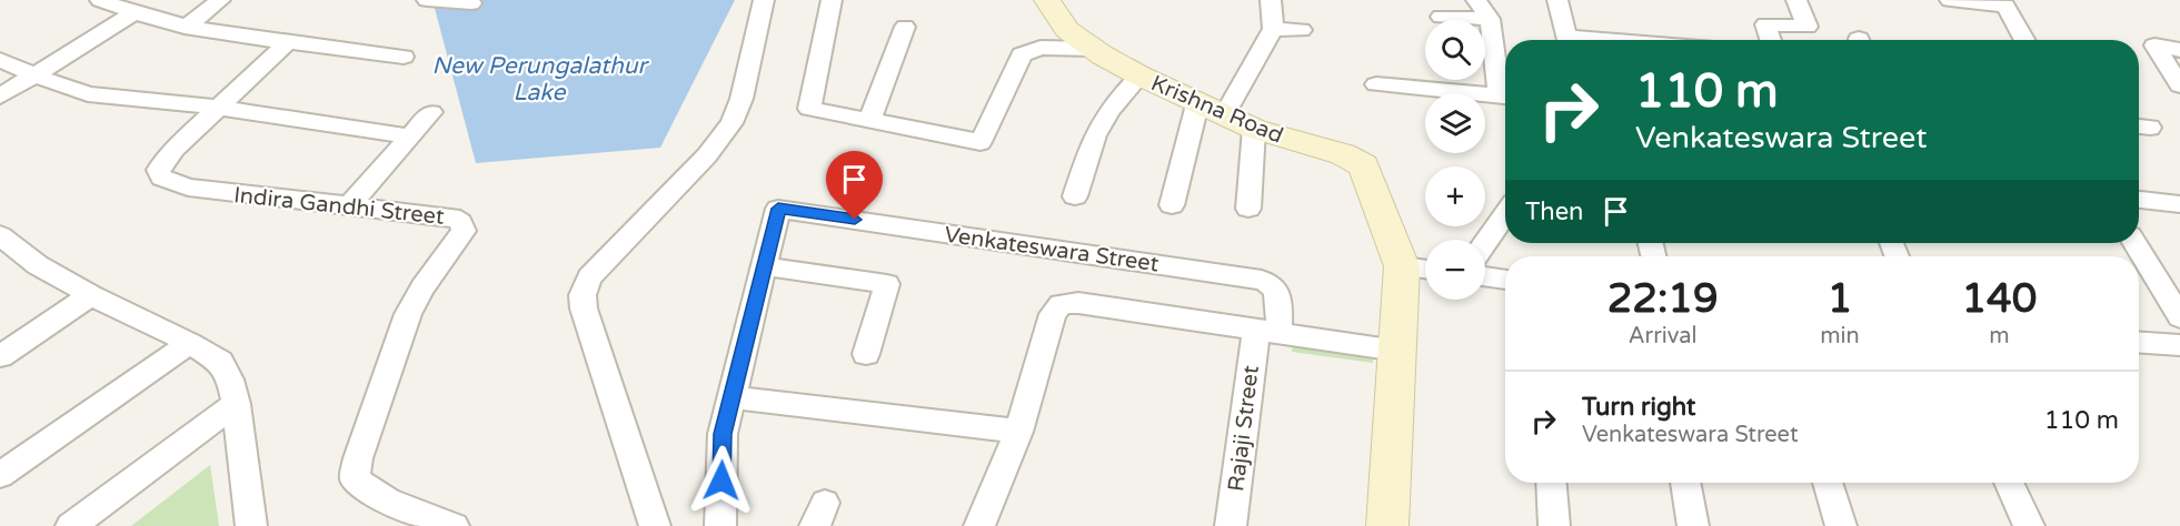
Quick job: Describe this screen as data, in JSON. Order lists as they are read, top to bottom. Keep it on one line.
{"streets":{"street":["Krishna Road","Indira Gandhi Street","Venkateswara Street","Rajaji Street"]},"crossings":[["Venkateswara Street","Rajaji Street"]],"water":["New Perungalathur Lake"],"page":{"map_buttons":["+","−"],"turn":["110 m","Venkateswara Street"],"then":"Then","eta":["22:19","Arrival","1","min","140","m"],"list":[{"name":"Turn right","note":"Venkateswara Street","value":"110 m"}]}}
